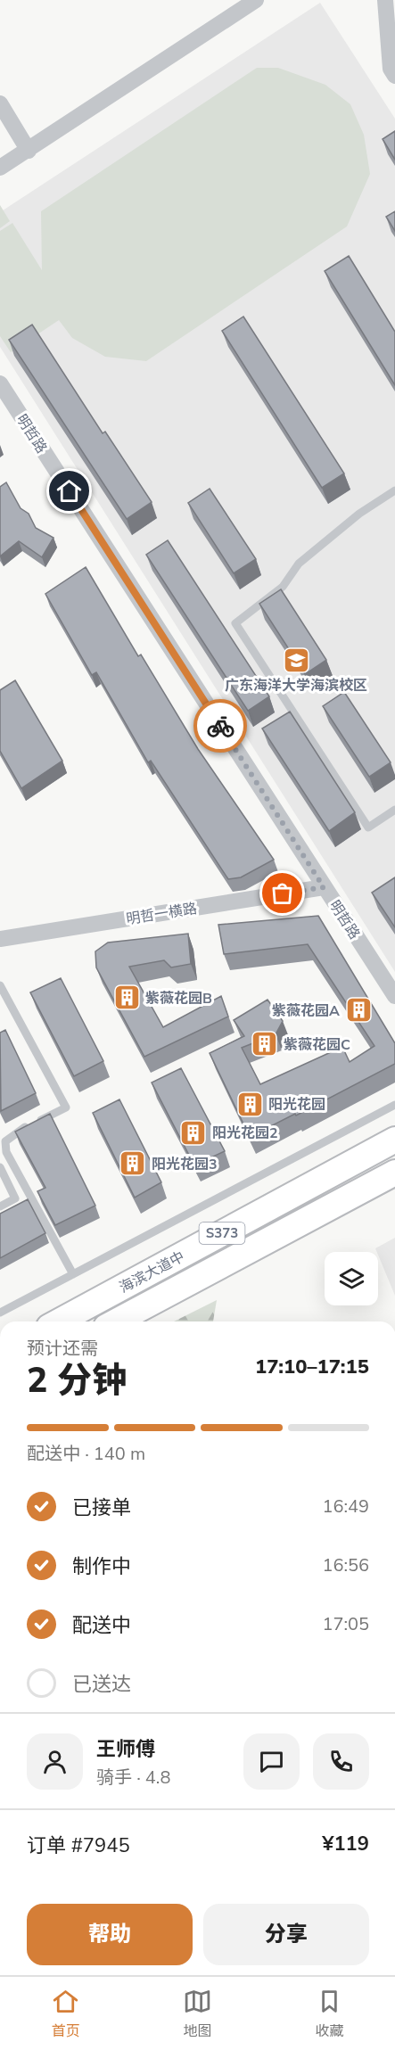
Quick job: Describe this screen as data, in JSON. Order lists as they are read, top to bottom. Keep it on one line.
{"streets":{"main road":["S373","海滨大道中"],"street":["明哲路","明哲一横路"]},"crossings":[["明哲路","明哲一横路"]],"places":{"school or university":["广东海洋大学海滨校区"],"building":["紫薇花园B","紫薇花园A","紫薇花园C","阳光花园","阳光花园2","阳光花园3"]},"page":{"heading":["2 分钟","预计还需","17:10–17:15"],"panel":["王师傅","骑手 · 4.8","订单 #7945","¥119"],"bar":"配送中 · 140 m","list":[["已接单","16:49"],["制作中","16:56"],["配送中","17:05"],"已送达"],"buttons":["帮助","分享"],"tabs":["首页","地图","收藏"]}}
